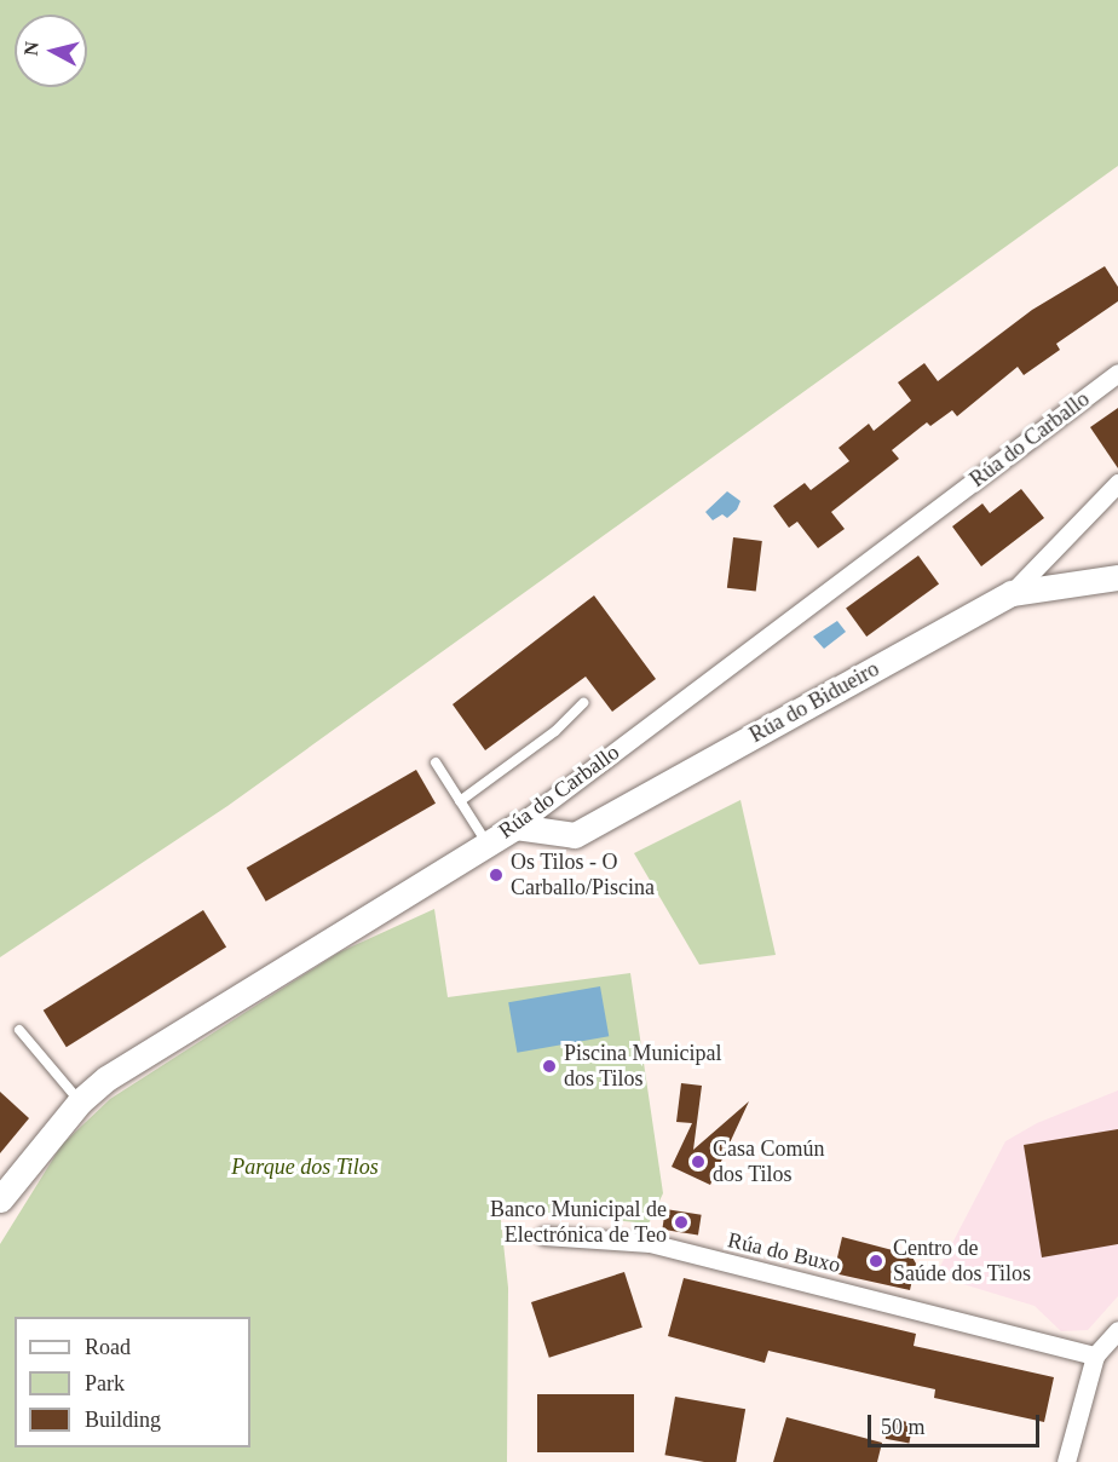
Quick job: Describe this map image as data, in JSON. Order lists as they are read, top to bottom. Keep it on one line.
{"streets":{"street":["Rúa do Carballo","Rúa do Bidueiro","Rúa do Buxo"]},"crossings":[["Rúa do Carballo","Rúa do Bidueiro"]],"parks":["Parque dos Tilos"],"places":["Os Tilos - O Carballo/Piscina","Piscina Municipal dos Tilos","Casa Común dos Tilos","Banco Municipal de Electrónica de Teo","Centro de Saúde dos Tilos"],"legend":["Road","Park","Building"],"scale_bar":"50 m","north":"left"}
